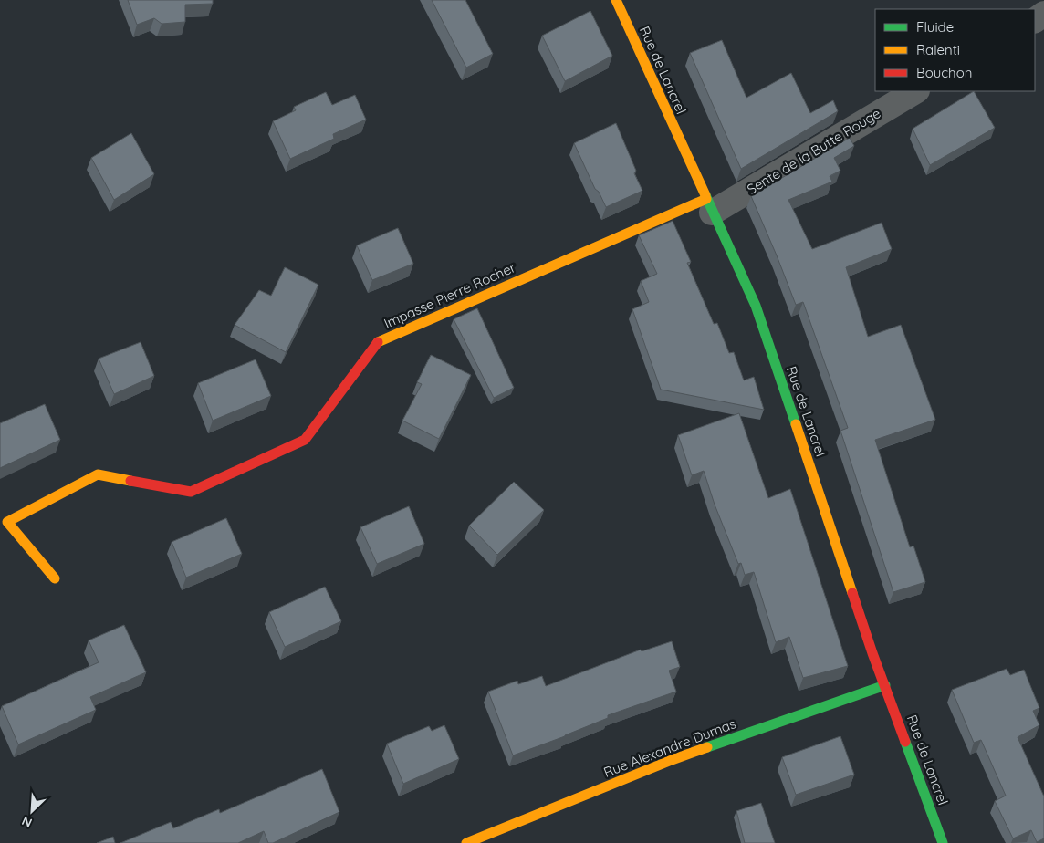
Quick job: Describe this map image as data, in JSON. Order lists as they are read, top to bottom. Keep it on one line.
{"streets":{"street":["Rue de Lancrel","Sente de la Butte Rouge","Impasse Pierre Rocher","Rue Alexandre Dumas"]},"crossings":[["Rue de Lancrel","Sente de la Butte Rouge"],["Rue de Lancrel","Impasse Pierre Rocher"],["Rue de Lancrel","Rue Alexandre Dumas"],["Sente de la Butte Rouge","Impasse Pierre Rocher"]],"legend":["Fluide","Ralenti","Bouchon"],"north":"bottom left"}
